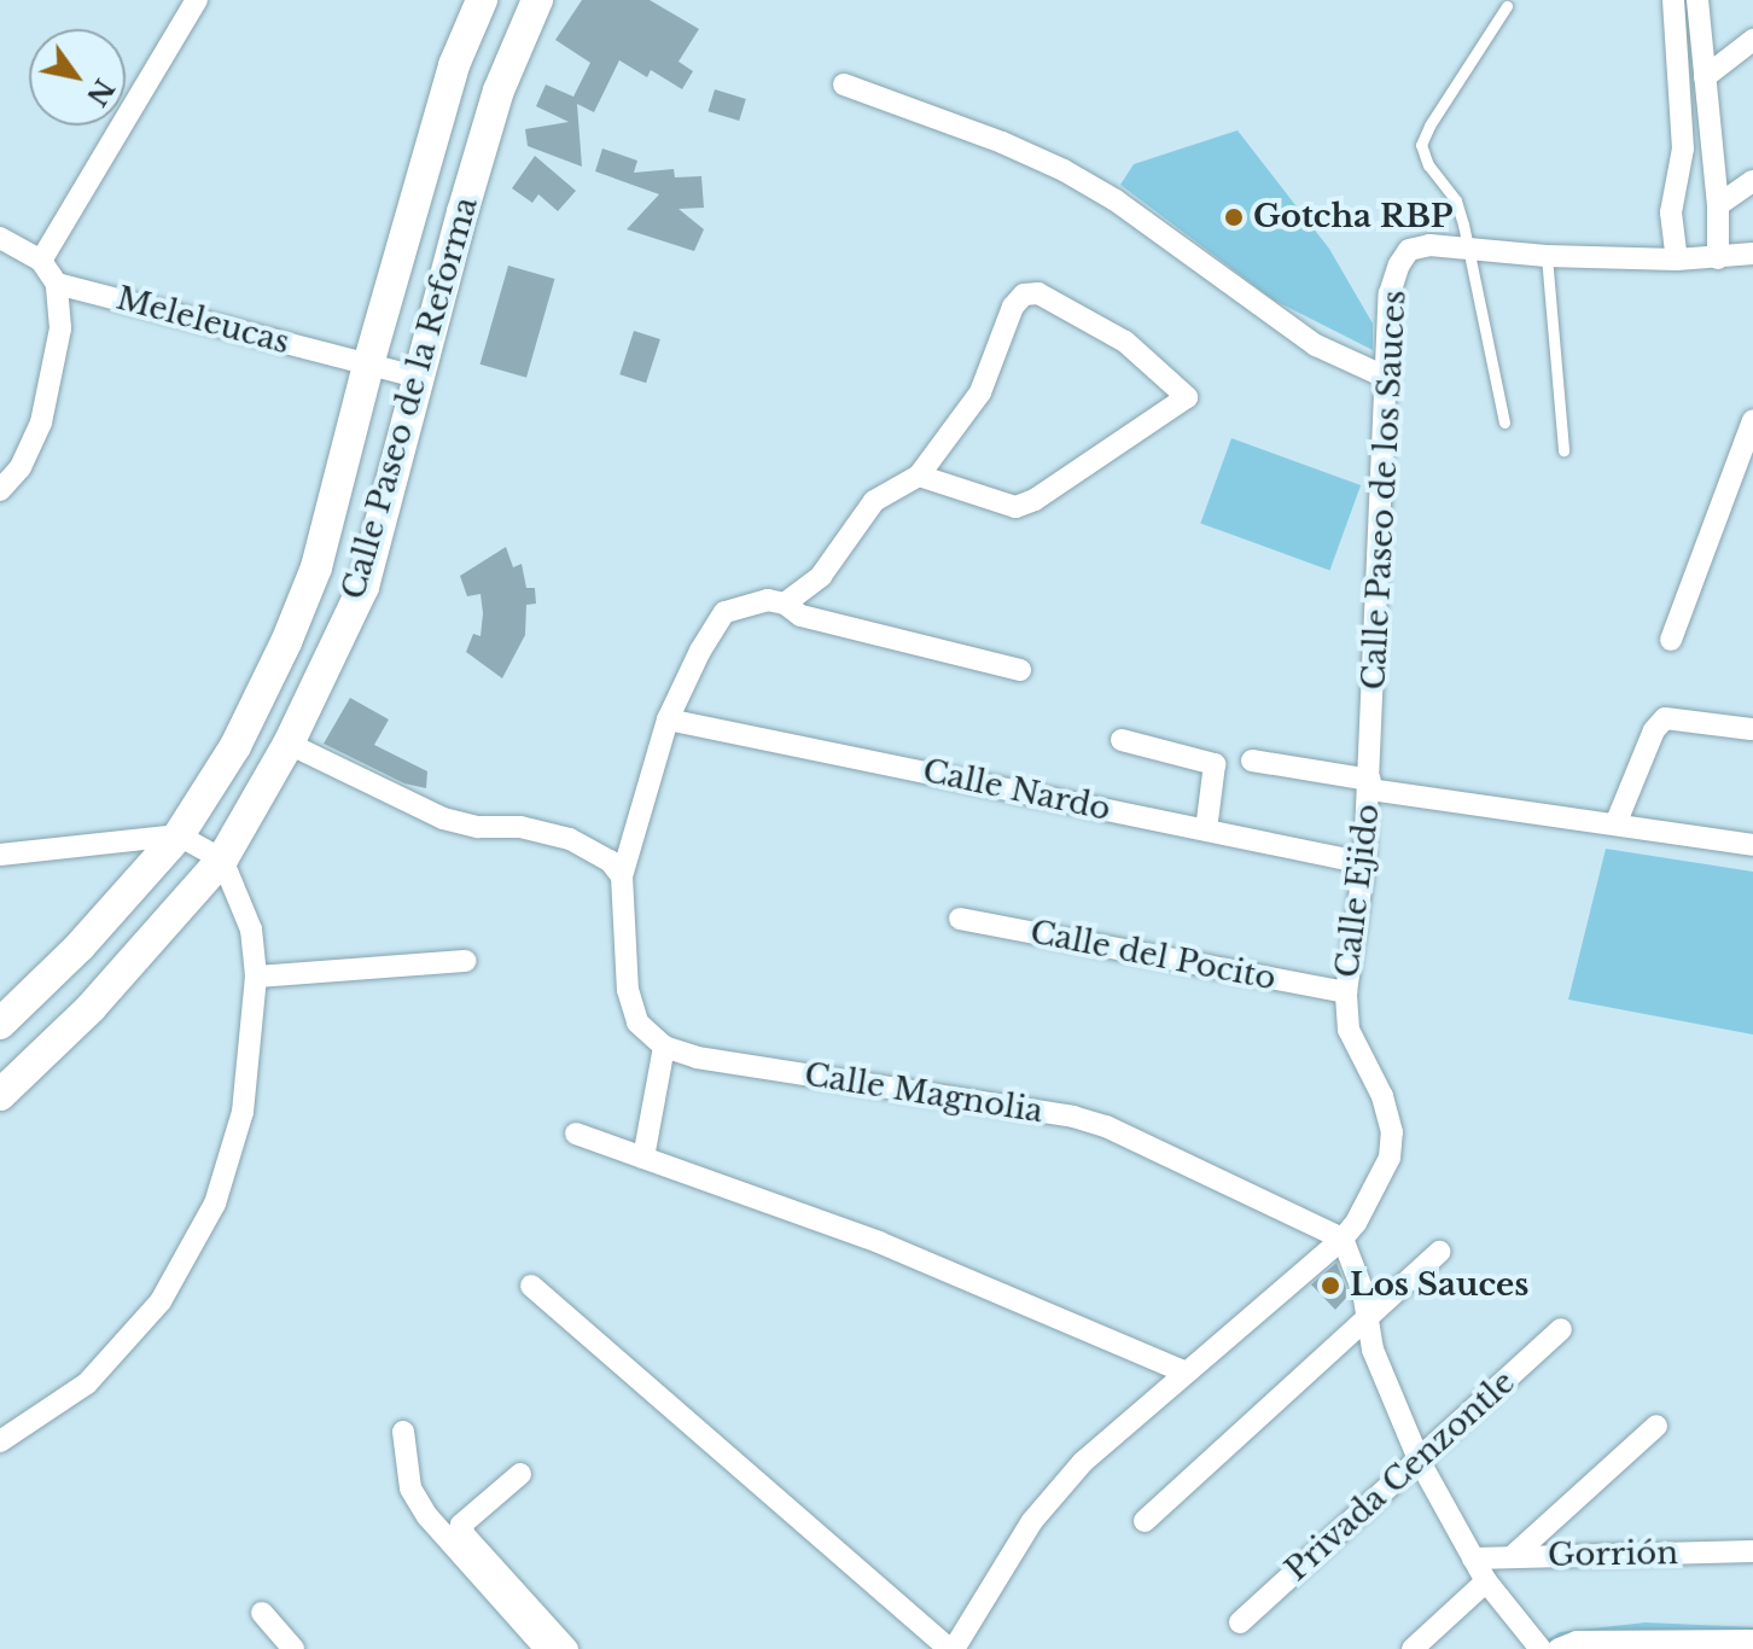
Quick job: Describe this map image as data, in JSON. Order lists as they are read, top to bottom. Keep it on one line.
{"streets":{"main road":["Calle Paseo de la Reforma"],"street":["Meleleucas","Calle Paseo de los Sauces","Calle Nardo","Calle Ejido","Calle del Pocito","Calle Magnolia","Privada Cenzontle","Gorrión"]},"crossings":[["Meleleucas","Calle Paseo de la Reforma"],["Calle Paseo de los Sauces","Calle Ejido"],["Calle Nardo","Calle Ejido"],["Calle Ejido","Calle del Pocito"],["Calle Ejido","Calle Magnolia"]],"places":["Gotcha RBP","Los Sauces"],"north":"bottom right"}
